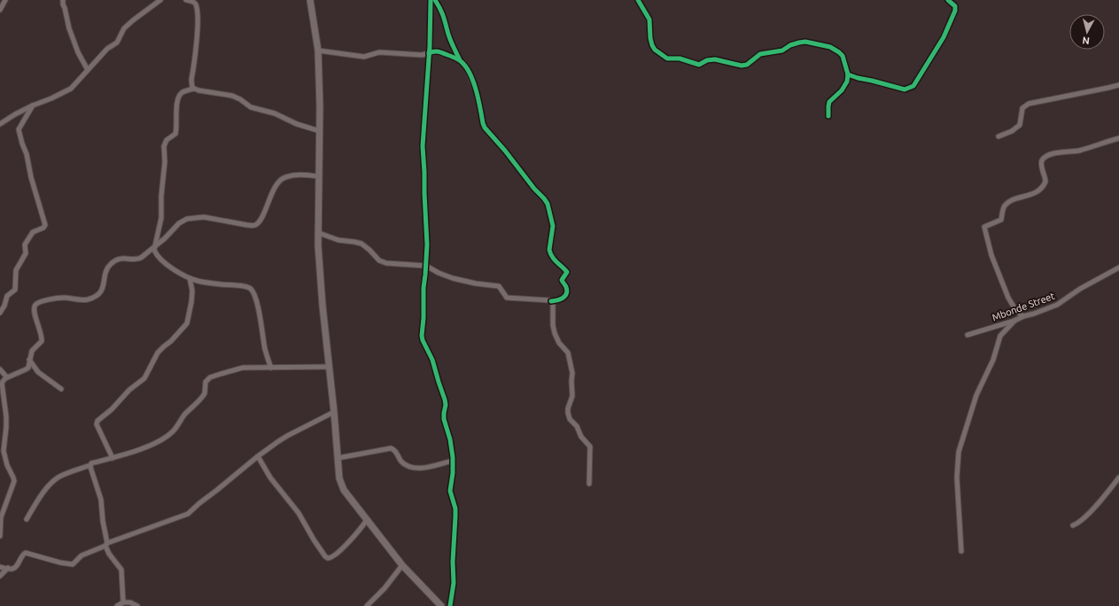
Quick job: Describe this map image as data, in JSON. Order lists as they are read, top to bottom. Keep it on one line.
{"streets":{"street":["Mbonde Street"]},"north":"bottom"}
